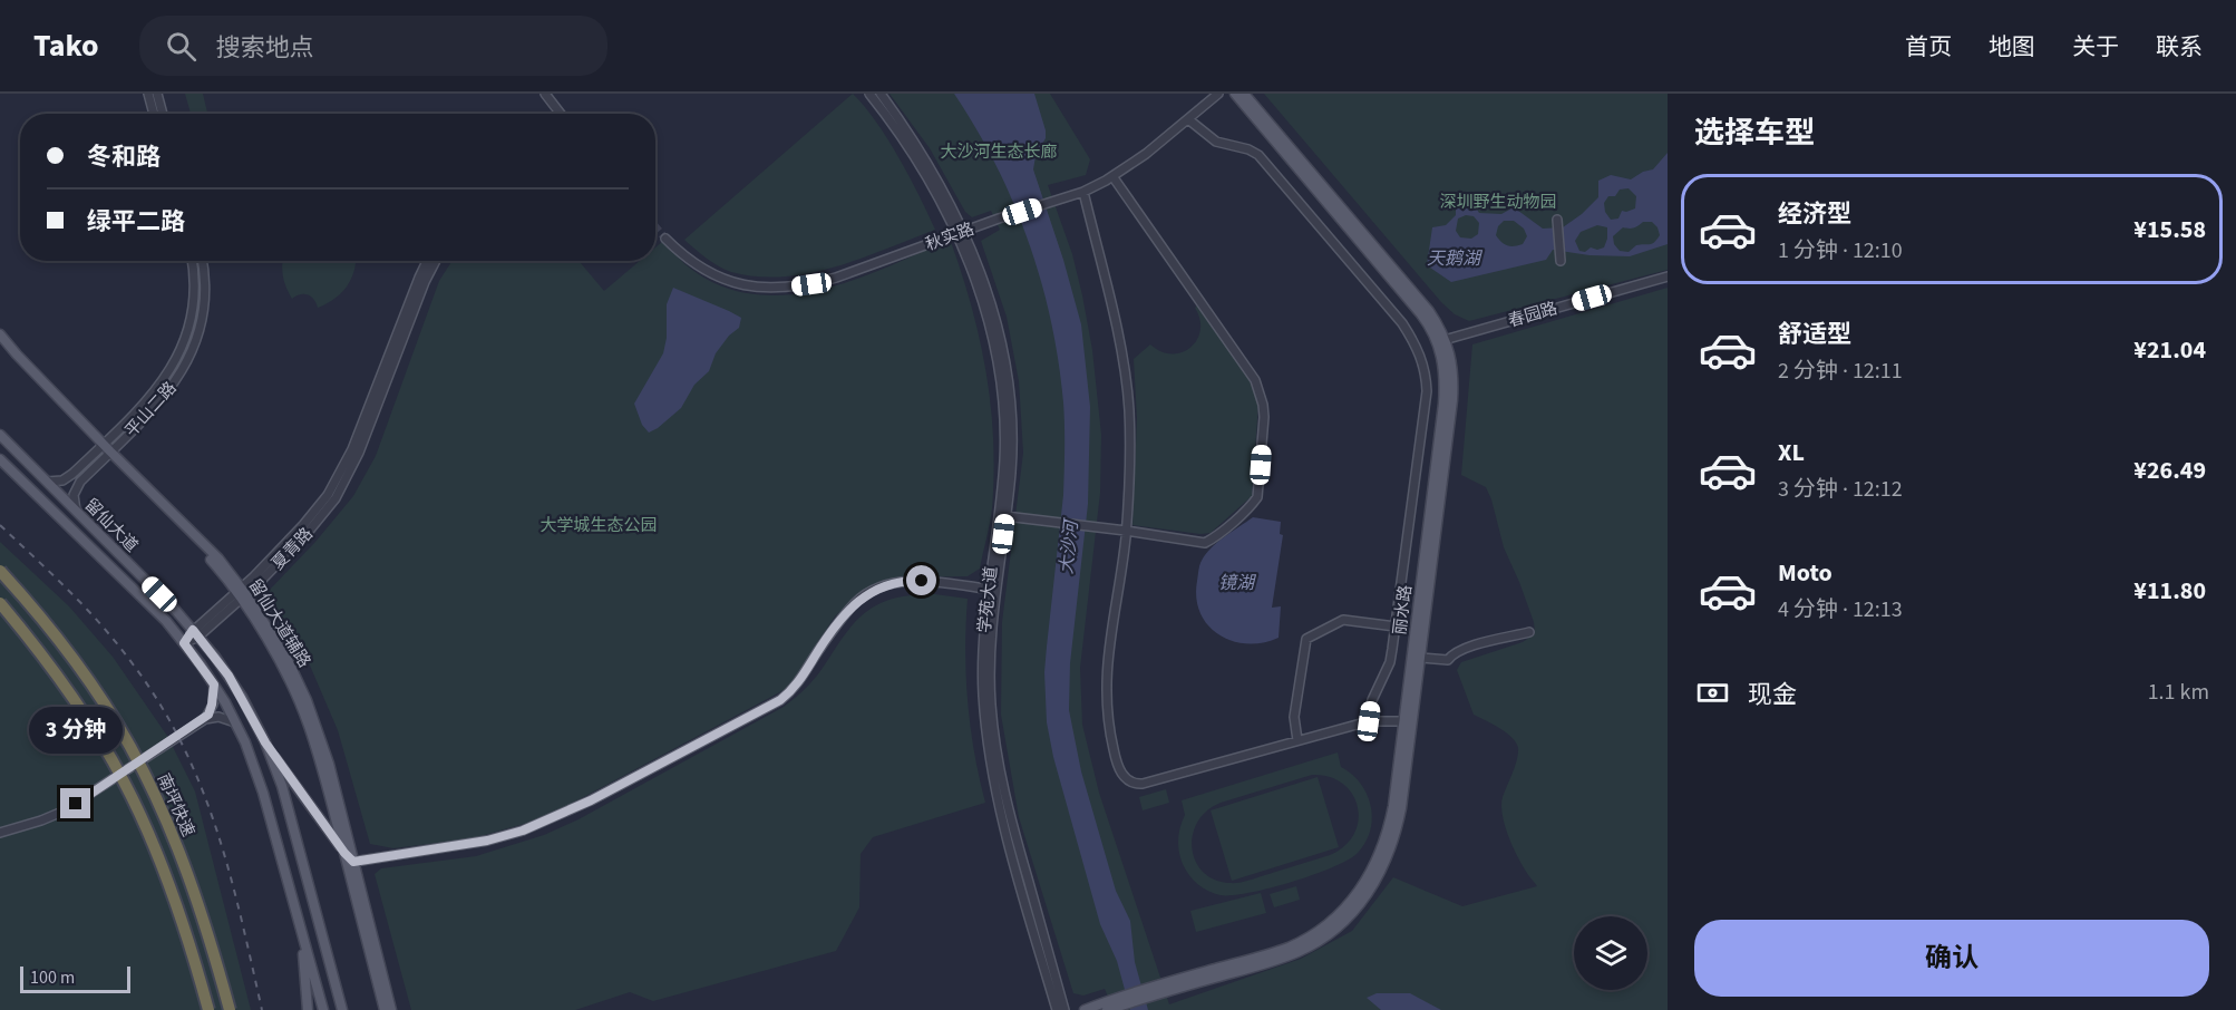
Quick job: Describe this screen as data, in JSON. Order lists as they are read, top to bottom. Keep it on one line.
{"streets":{"highway":["南坪快速"],"main road":["留仙大道","丽水路","留仙大道辅路"],"street":["秋实路","春园路","平山二路","夏青路","学苑大道"]},"crossings":[["秋实路","学苑大道"],["春园路","丽水路"],["平山二路","留仙大道"],["平山二路","留仙大道辅路"],["留仙大道","夏青路"],["夏青路","留仙大道辅路"]],"water":["天鹅湖","大沙河","镜湖"],"parks":["大沙河生态长廊","深圳野生动物园","大学城生态公园"],"scale_bar":"100 m","page":{"header":"Tako","search":"搜索地点","nav":["首页","地图","关于","联系"],"heading":"选择车型","banner":["冬和路","绿平二路"],"list":[{"name":"经济型","note":"1 分钟 · 12:10","value":"¥15.58"},{"name":"舒适型","note":"2 分钟 · 12:11","value":"¥21.04"},{"name":"XL","note":"3 分钟 · 12:12","value":"¥26.49"},{"name":"Moto","note":"4 分钟 · 12:13","value":"¥11.80"}],"pay":["现金","1.1 km"],"bubble":"3 分钟","buttons":"确认","scale":"100 m"}}
